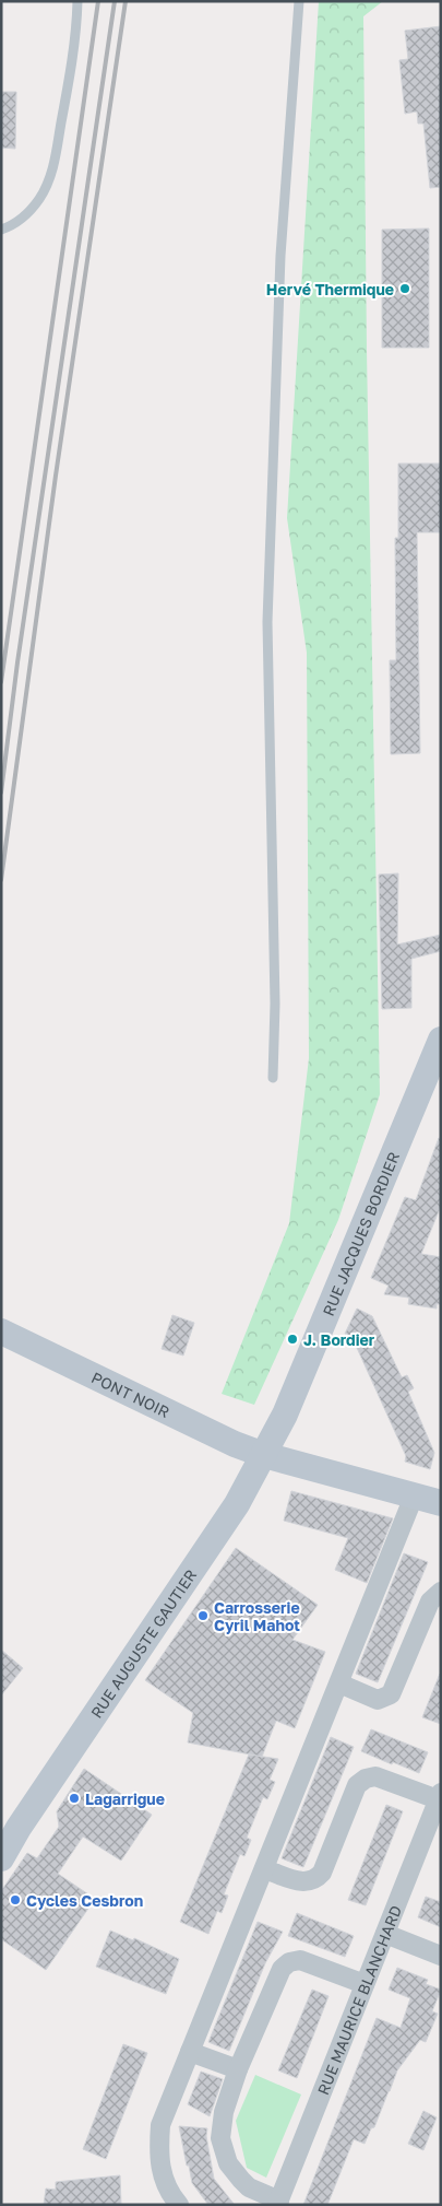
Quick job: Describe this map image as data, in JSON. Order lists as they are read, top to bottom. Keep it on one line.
{"streets":{"street":["RUE JACQUES BORDIER","PONT NOIR","RUE AUGUSTE GAUTIER","RUE MAURICE BLANCHARD"]},"crossings":[["RUE JACQUES BORDIER","PONT NOIR"],["RUE JACQUES BORDIER","RUE AUGUSTE GAUTIER"],["PONT NOIR","RUE AUGUSTE GAUTIER"]],"places":["Hervé Thermique","J. Bordier","Carrosserie Cyril Mahot","Lagarrigue","Cycles Cesbron"]}
